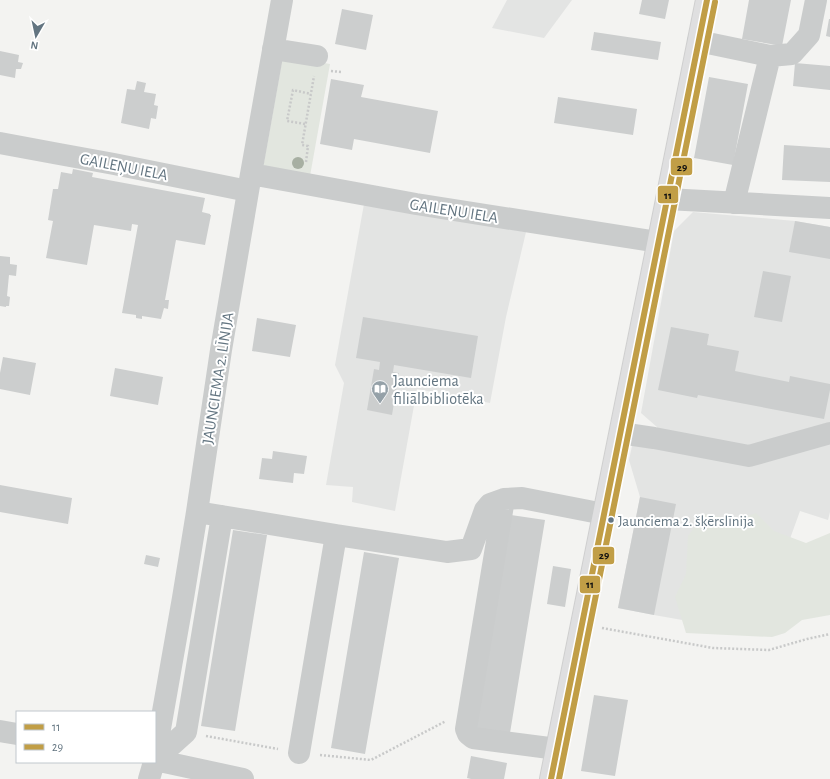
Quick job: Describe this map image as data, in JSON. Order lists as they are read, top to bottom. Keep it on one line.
{"streets":{"street":["GAILEŅU IELA","JAUNCIEMA 2. LĪNIJA"]},"crossings":[["GAILEŅU IELA","JAUNCIEMA 2. LĪNIJA"]],"places":{"library":["Jaunciema filiālbibliotēka"],"other":["Jaunciema 2. šķērslīnija"]},"lines":["transit line 11","transit line 29"],"legend":["11","29"],"north":"bottom"}
